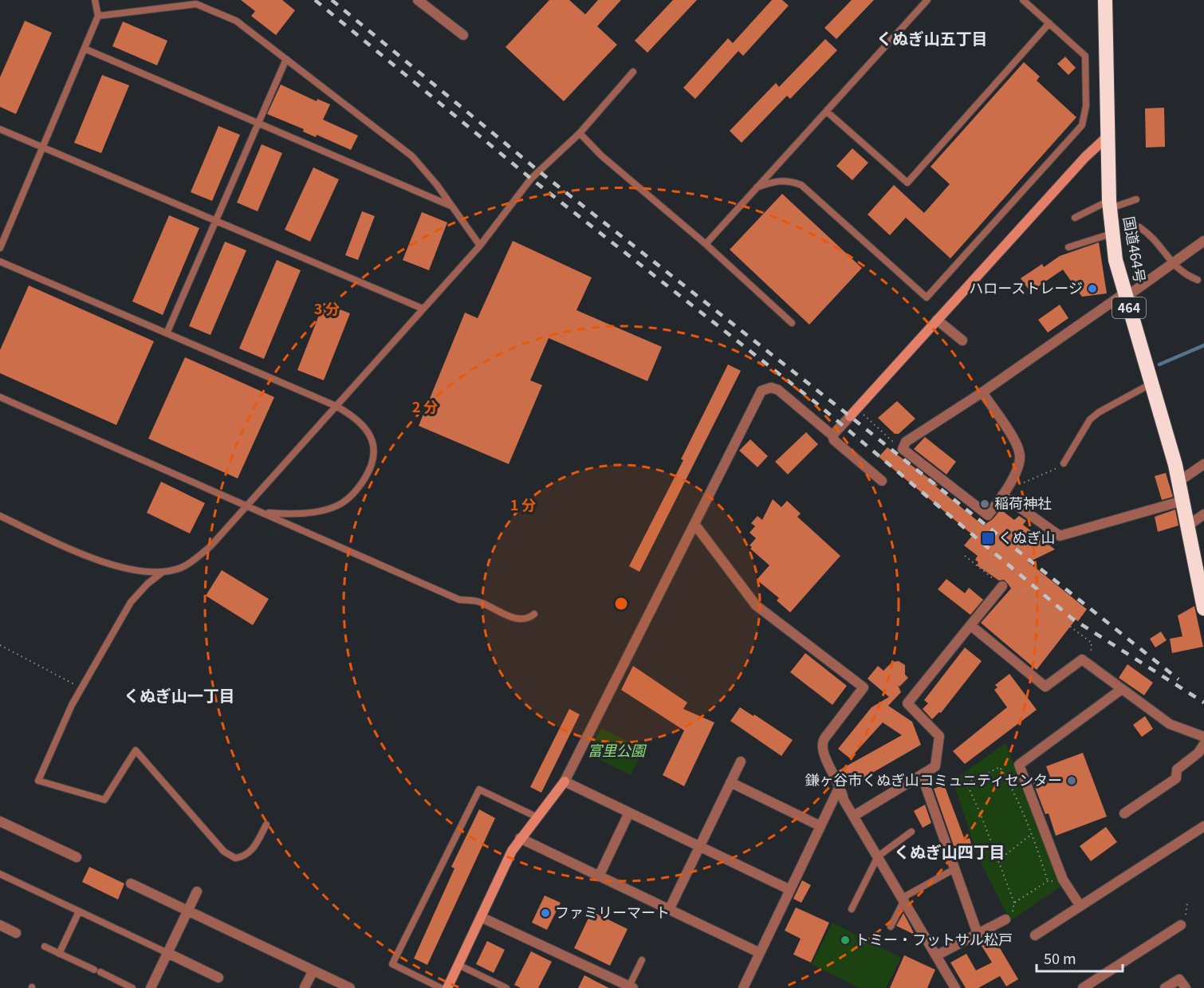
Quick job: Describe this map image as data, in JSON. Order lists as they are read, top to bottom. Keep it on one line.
{"streets":{"highway":["国道464号","464"]},"districts":["くぬぎ山五丁目","くぬぎ山一丁目","くぬぎ山四丁目"],"parks":["富里公園"],"places":{"other":["ハローストレージ","稲荷神社","鎌ヶ谷市くぬぎ山コミュニティセンター","ファミリーマート","トミー・フットサル松戸"],"transit":["くぬぎ山"]},"scale_bar":"50 m","rings":["3 分","2 分","1 分"]}
